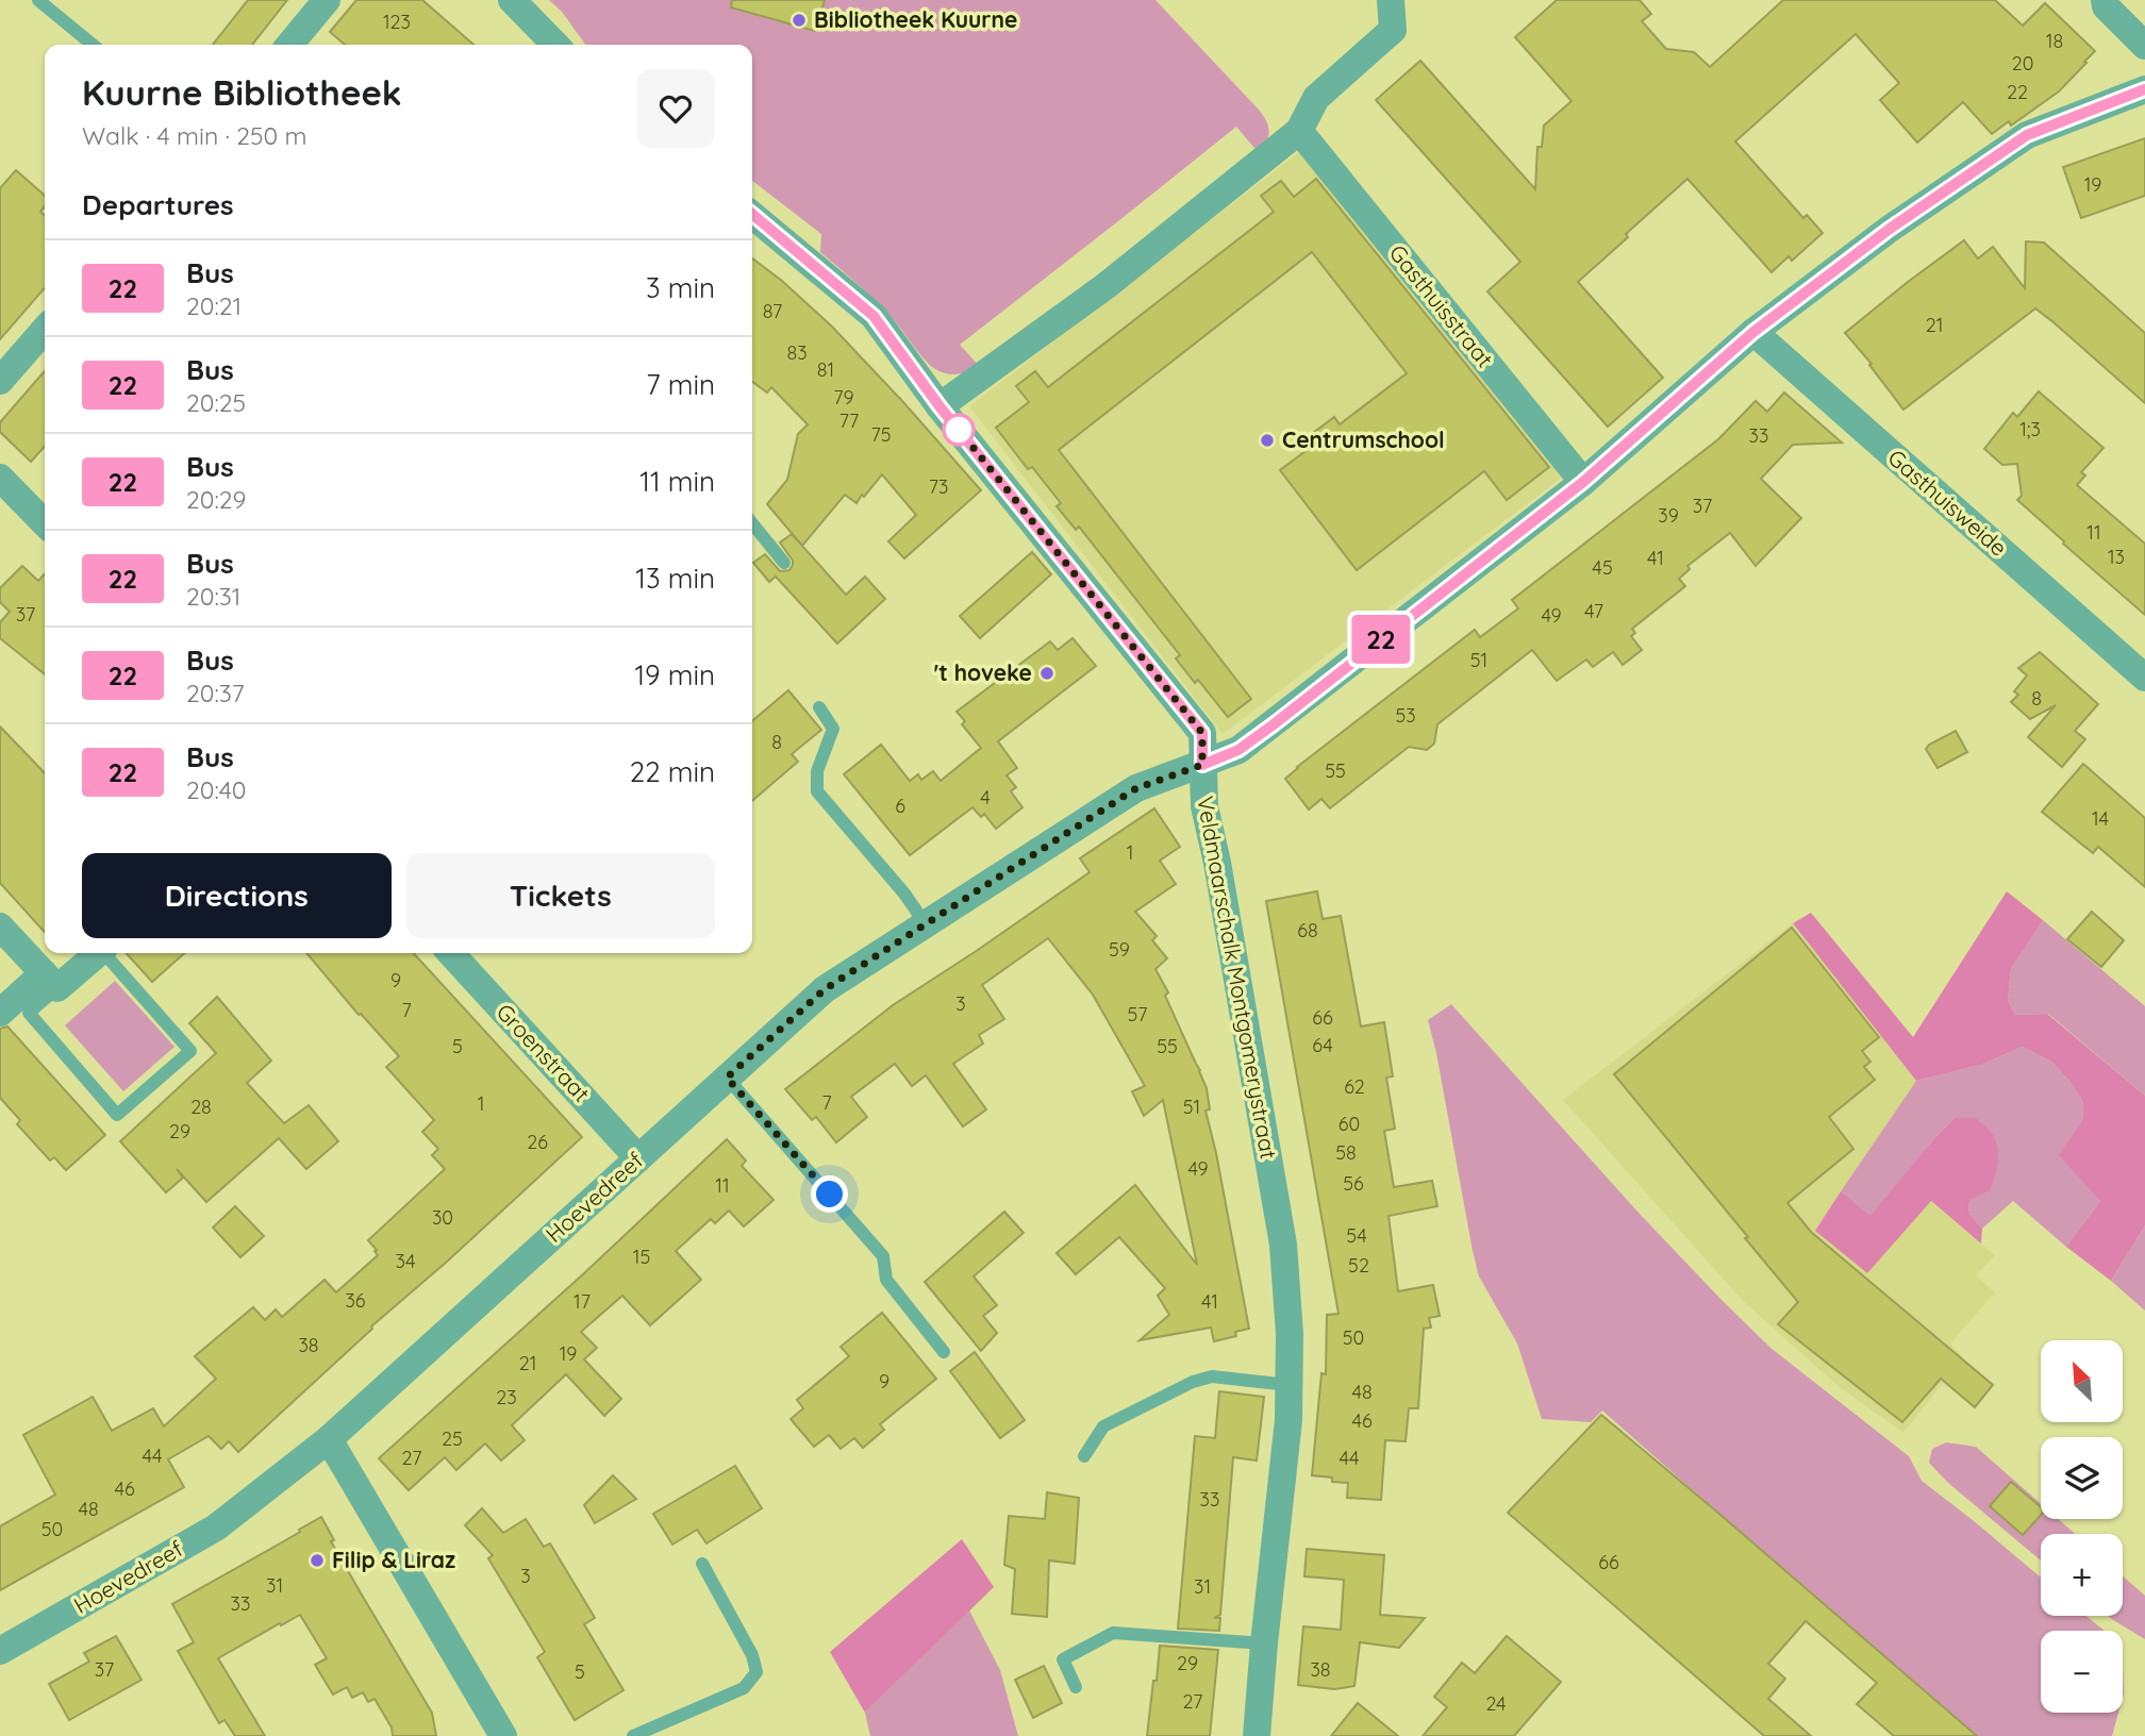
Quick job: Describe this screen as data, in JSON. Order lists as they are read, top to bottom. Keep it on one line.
{"streets":{"street":["Gasthuisstraat","Gasthuisweide","Veldmaarschalk Montgomerystraat","Groenstraat","Hoevedreef"]},"crossings":[["Veldmaarschalk Montgomerystraat","Hoevedreef"],["Groenstraat","Hoevedreef"]],"places":["Bibliotheek Kuurne","Centrumschool","'t hoveke","Filip & Liraz"],"lines":["bus line 22"],"house_numbers":["123","18","20","22","19","87","21","83","81","79","77","1;3","75","33","73","37","39","11","13","41","45","47","37","49","51","8","53","8","55","4","6","14","1","68","59","9","3","7","57","66","64","5","55","62","7","1","28","51","60","29","26","58","49","56","11","30","54","15","34","52","36","17","41","50","38","19","21","9","48","23","46","25","44","27","44","46","33","48","50","66","3","31","31","33","29","37","38","5","27","24"],"north":"top left","page":{"on_map":"22","heading":[["Kuurne Bibliotheek","Walk · 4 min · 250 m"],"Departures"],"list":[{"mark":"22","name":"Bus","note":"20:21","value":"3 min"},{"mark":"22","name":"Bus","note":"20:25","value":"7 min"},{"mark":"22","name":"Bus","note":"20:29","value":"11 min"},{"mark":"22","name":"Bus","note":"20:31","value":"13 min"},{"mark":"22","name":"Bus","note":"20:37","value":"19 min"},{"mark":"22","name":"Bus","note":"20:40","value":"22 min"}],"buttons":["Directions","Tickets"],"map_buttons":["+","−"]}}
